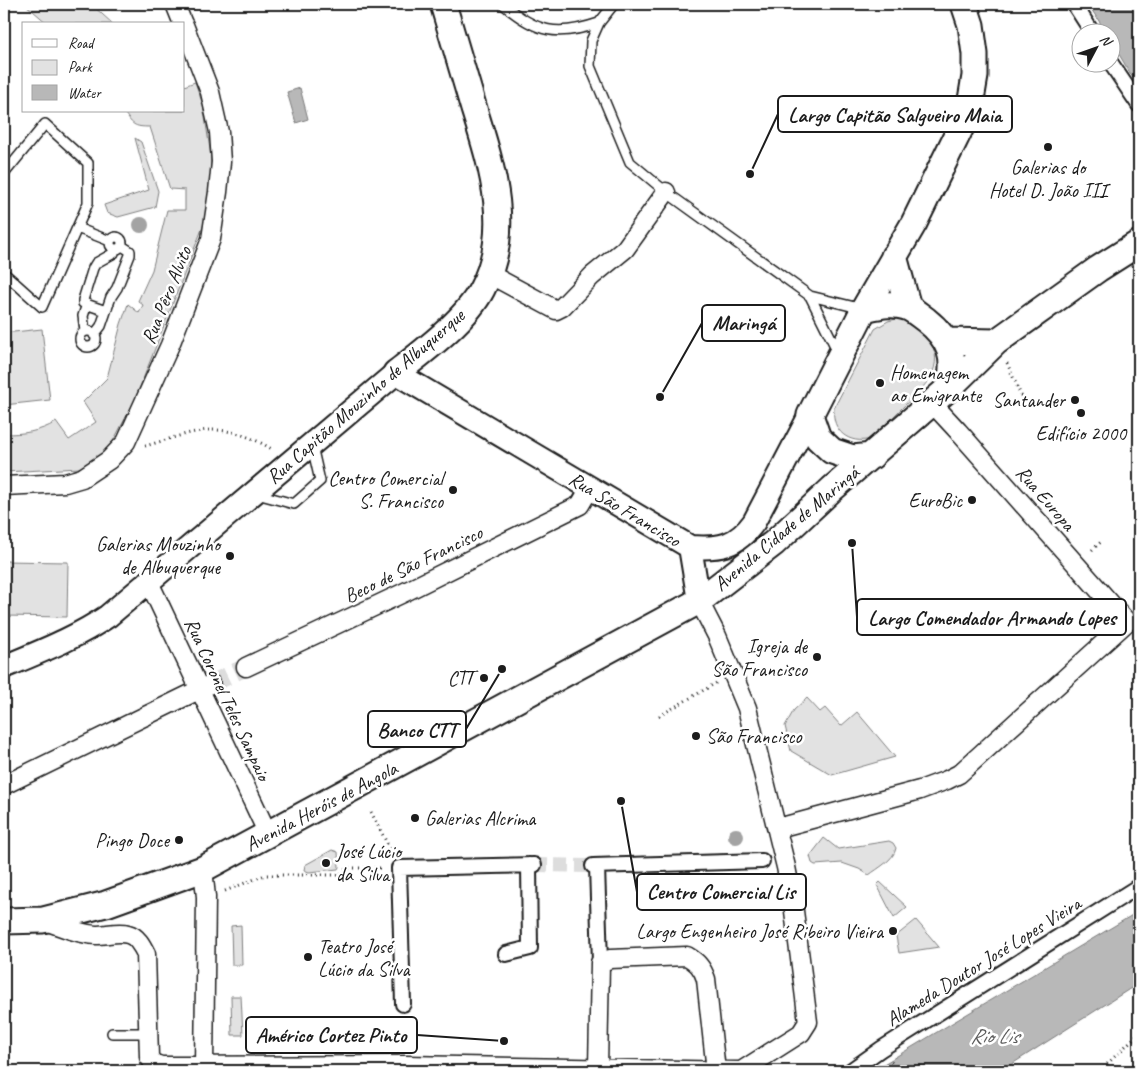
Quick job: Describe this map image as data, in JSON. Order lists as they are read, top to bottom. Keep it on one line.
{"streets":{"main road":["Rua Capitão Mouzinho de Albuquerque","Avenida Cidade de Maringá","Avenida Heróis de Angola"],"street":["Rua Pêro Alvito","Rua Europa","Rua São Francisco","Beco de São Francisco","Rua Coronel Teles Sampaio","Alameda Doutor José Lopes Vieira"]},"crossings":[["Rua Capitão Mouzinho de Albuquerque","Rua São Francisco"],["Rua Capitão Mouzinho de Albuquerque","Rua Coronel Teles Sampaio"],["Rua Europa","Rua São Francisco"],["Rua Europa","Avenida Cidade de Maringá"],["Rua São Francisco","Avenida Cidade de Maringá"],["Rua São Francisco","Beco de São Francisco"],["Rua São Francisco","Avenida Heróis de Angola"],["Avenida Cidade de Maringá","Avenida Heróis de Angola"],["Rua Coronel Teles Sampaio","Avenida Heróis de Angola"]],"water":["Rio Lis"],"places":["Galerias do Hotel D. João III","Largo Capitão Salgueiro Maia","Homenagem ao Emigrante","Maringá","Santander","Edifício 2000","Centro Comercial S. Francisco","EuroBic","Largo Comendador Armando Lopes","Galerias Mouzinho de Albuquerque","Igreja de São Francisco","Banco CTT","CTT","São Francisco","Centro Comercial Lis","Galerias Alcrima","Pingo Doce","José Lúcio da Silva","Largo Engenheiro José Ribeiro Vieira","Teatro José Lúcio da Silva","Américo Cortez Pinto"],"legend":["Road","Park","Water"],"north":"top right"}
